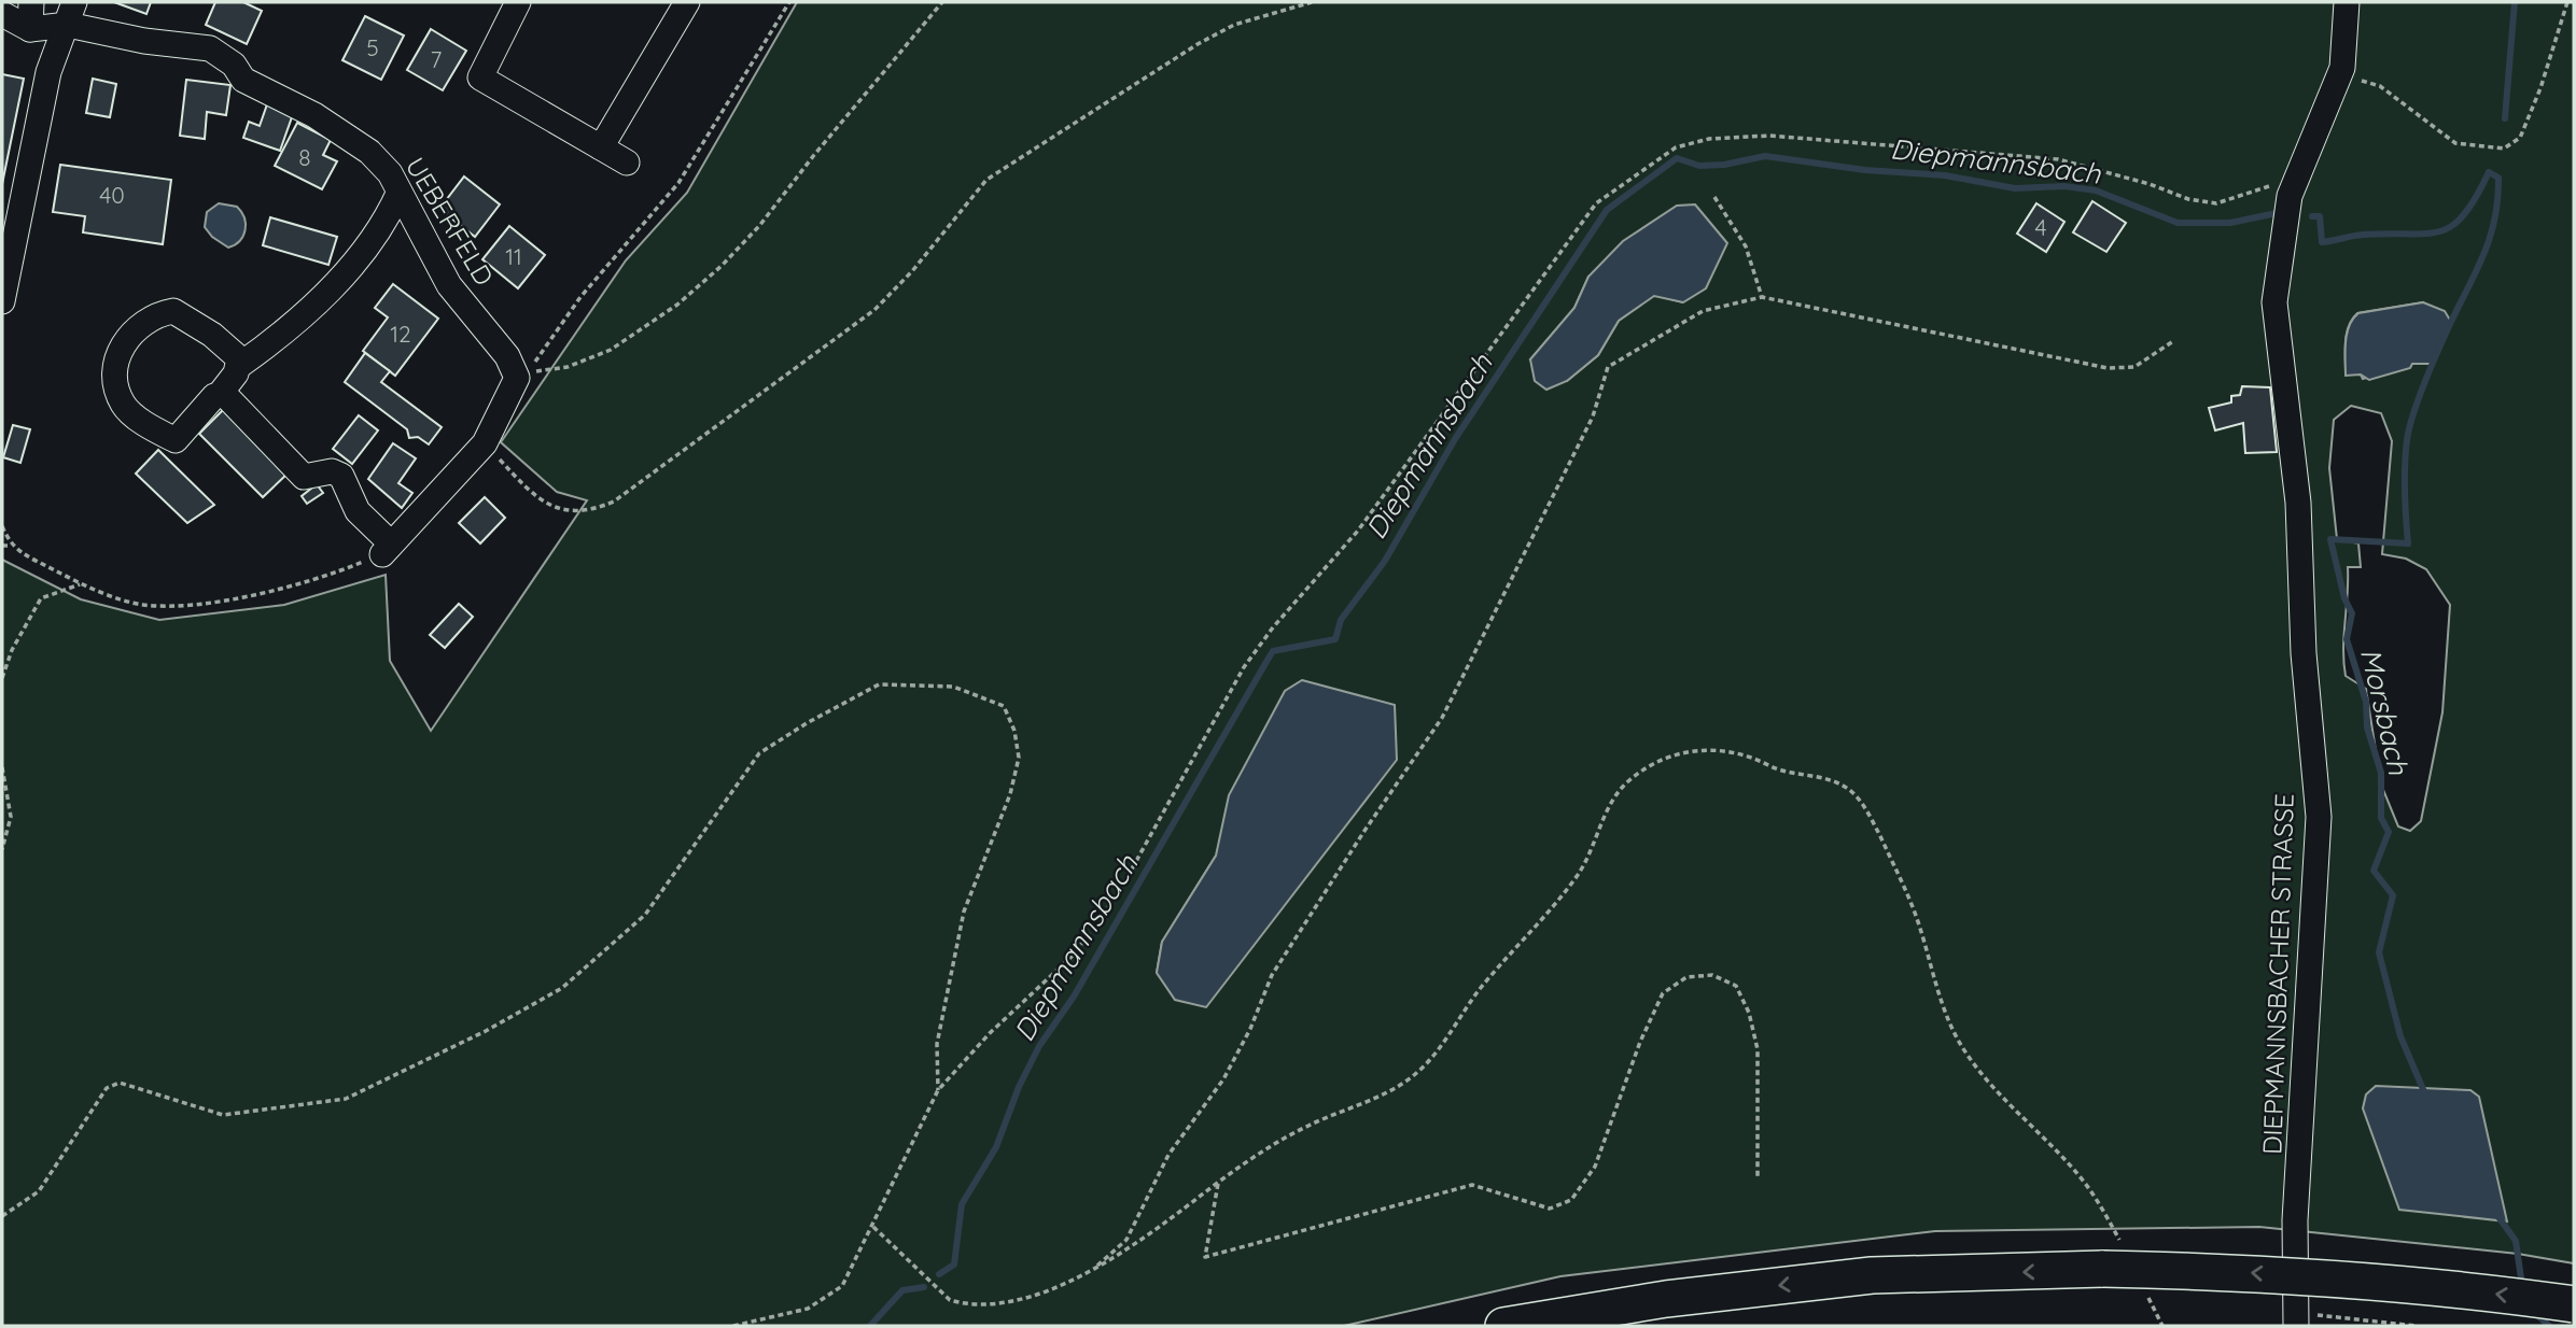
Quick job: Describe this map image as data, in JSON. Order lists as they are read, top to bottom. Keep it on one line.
{"streets":{"street":["UEBERFELD","DIEPMANNSBACHER STRASSE"]},"water":["Diepmannsbach","Morsbach"],"house_numbers":["5","7","8","40","4","11","12"]}
